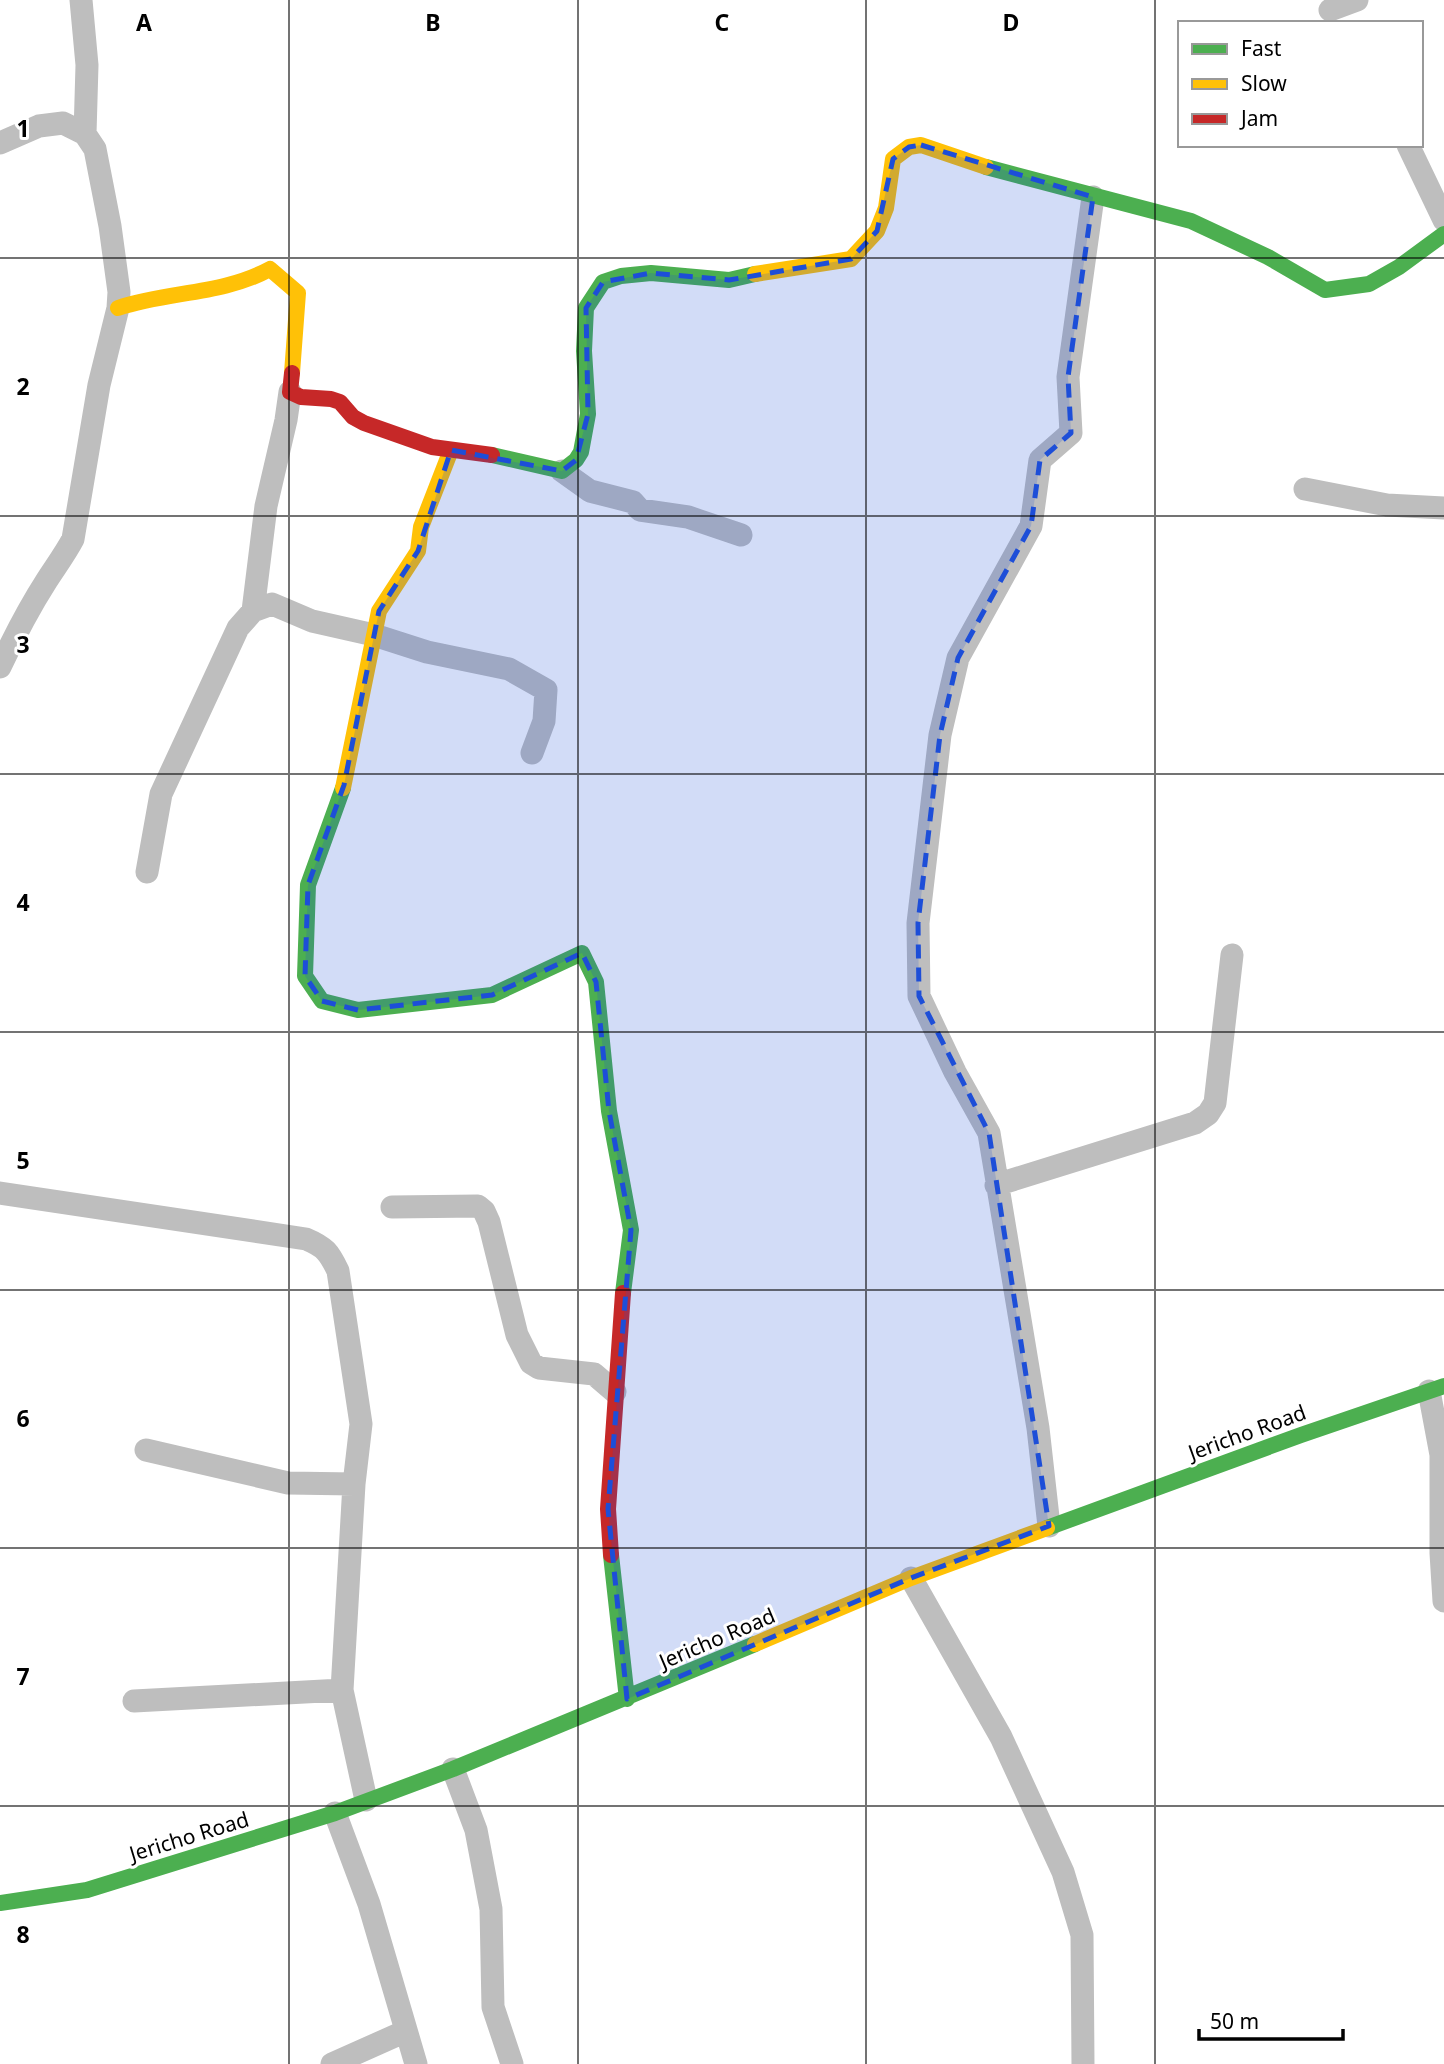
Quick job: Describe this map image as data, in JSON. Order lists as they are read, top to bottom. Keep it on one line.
{"streets":{"street":["Jericho Road"]},"legend":["Fast","Slow","Jam"],"scale_bar":"50 m","grid":{"columns":["A","B","C","D"],"rows":["1","2","3","4","5","6","7","8"]}}
